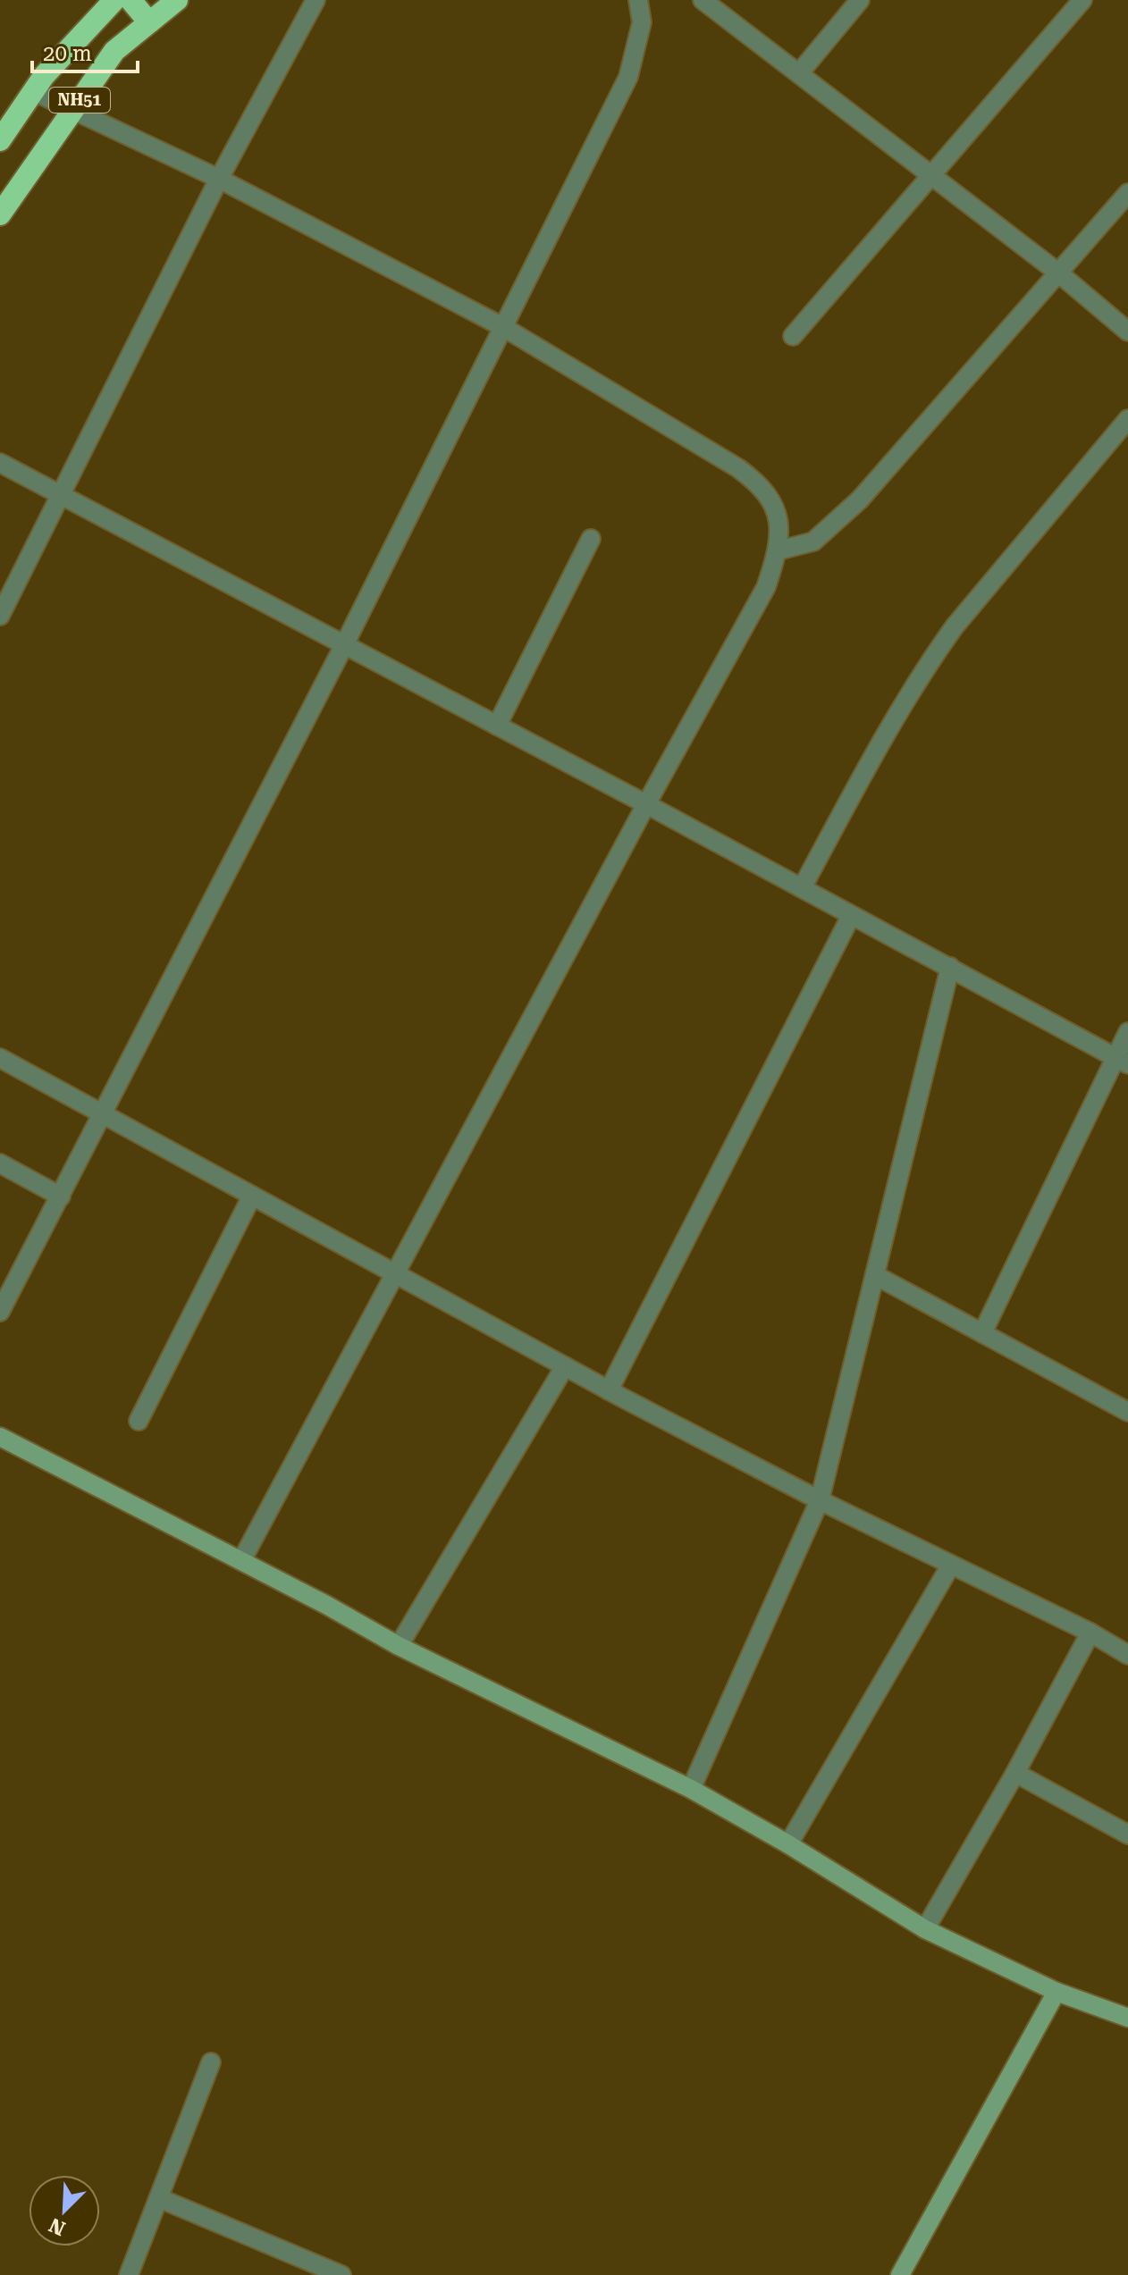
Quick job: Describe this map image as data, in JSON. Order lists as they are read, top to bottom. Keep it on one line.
{"streets":{"highway":["NH51"]},"scale_bar":"20 m","north":"bottom left"}
